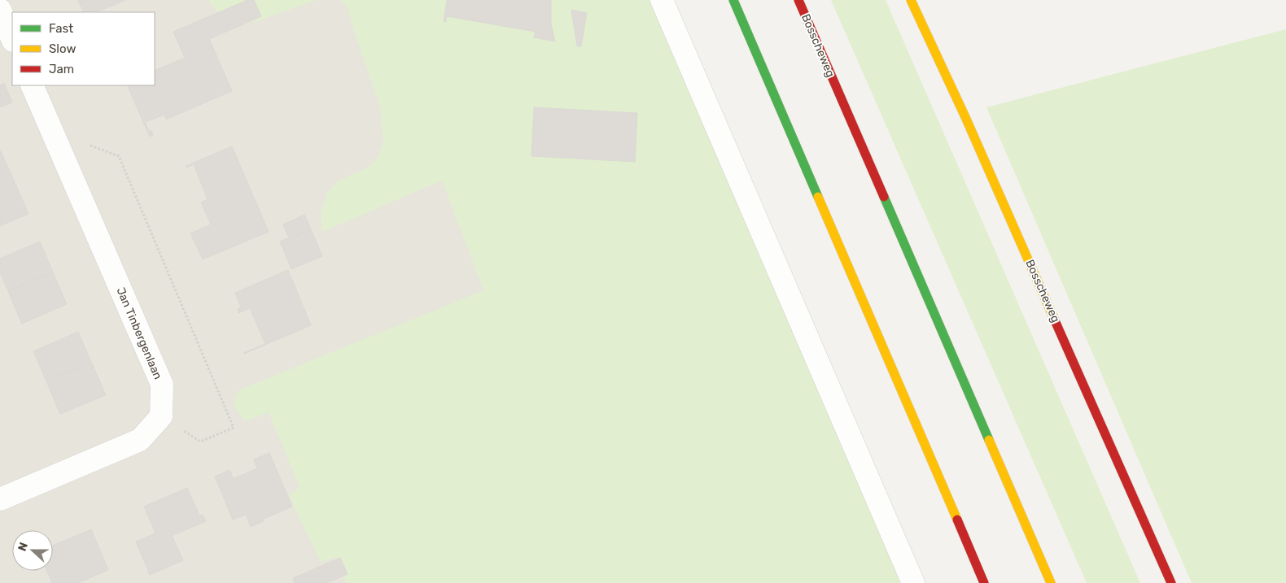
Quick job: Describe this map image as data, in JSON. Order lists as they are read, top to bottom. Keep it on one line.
{"streets":{"main road":["Bosscheweg"],"street":["Jan Tinbergenlaan"]},"legend":["Fast","Slow","Jam"],"north":"left"}
